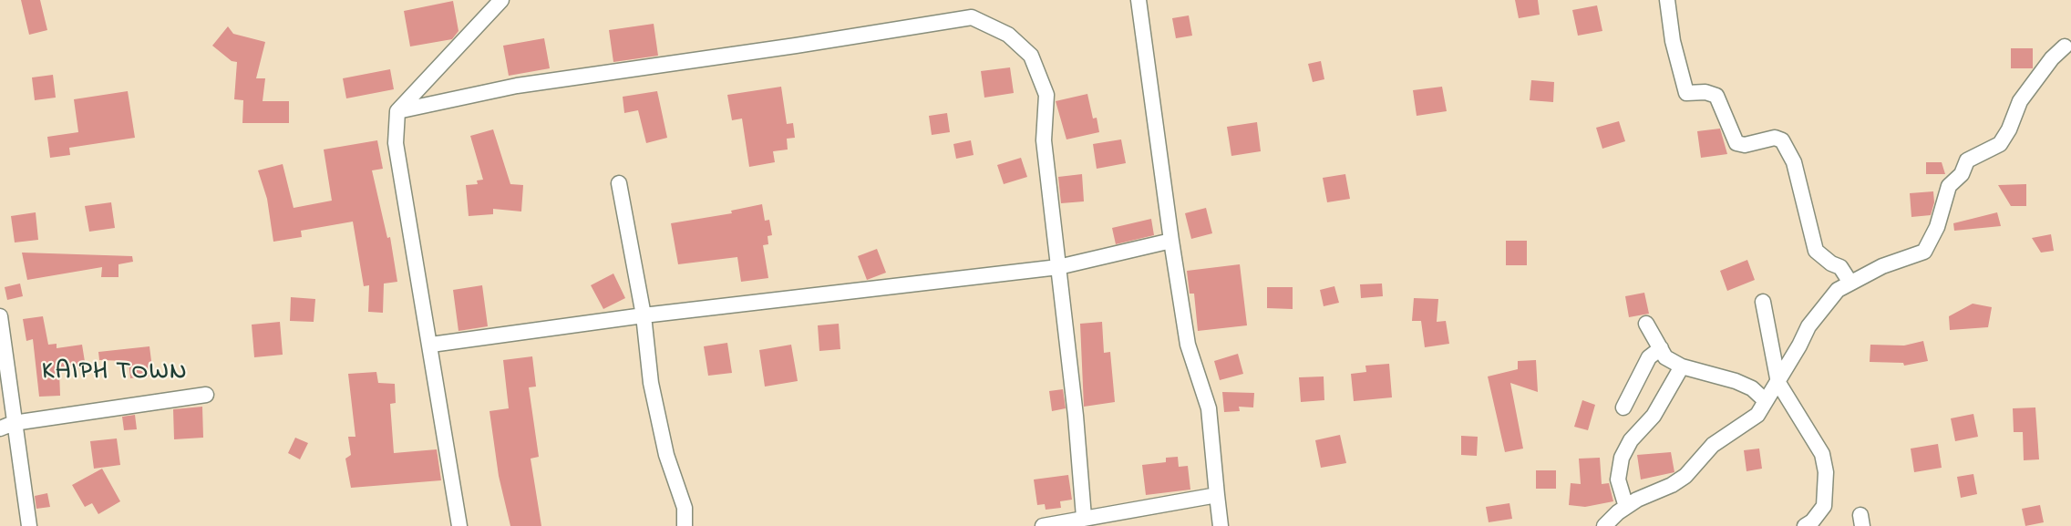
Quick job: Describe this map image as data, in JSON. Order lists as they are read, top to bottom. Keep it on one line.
{"districts":["KAIPH TOWN"]}
